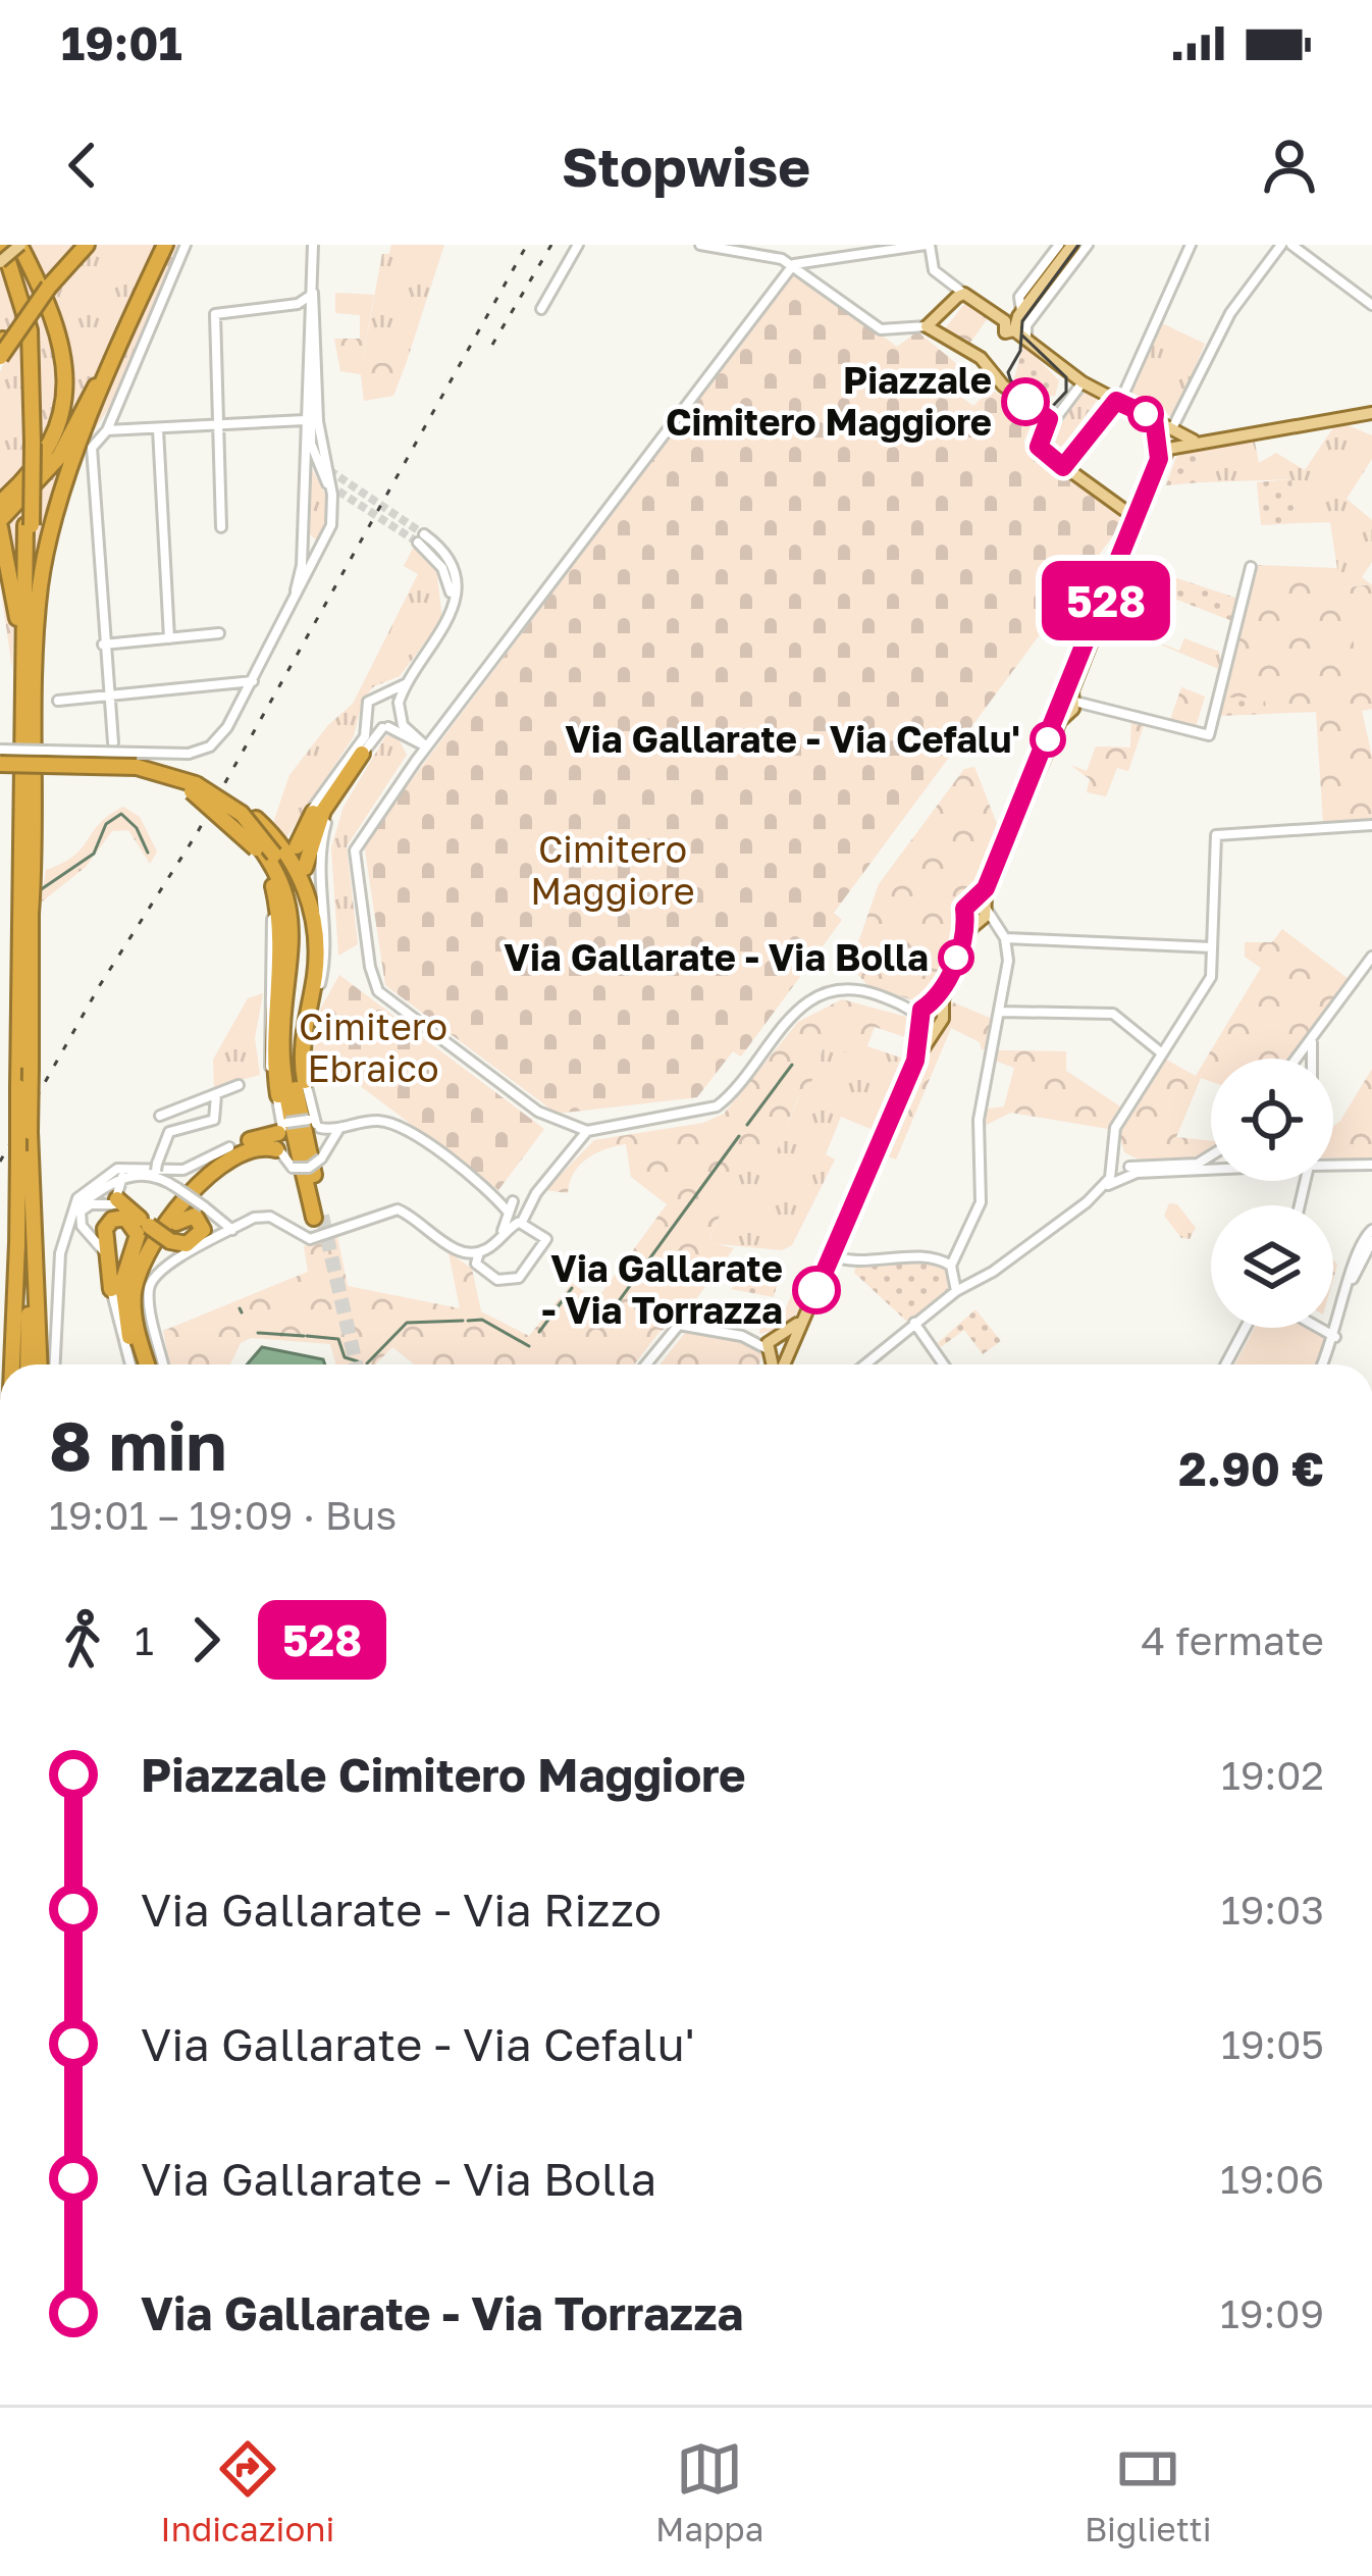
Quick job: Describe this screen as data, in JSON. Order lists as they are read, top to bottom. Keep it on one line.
{"parks":["Cimitero Maggiore","Cimitero Ebraico"],"places":["Piazzale Cimitero Maggiore","Via Gallarate - Via Cefalu'","Via Gallarate - Via Bolla","Via Gallarate - Via Torrazza"],"lines":["bus line 528"],"page":{"status":"19:01","header":"Stopwise","on_map":"528","heading":["8 min","19:01 – 19:09 · Bus","2.90 €"],"legs":["1","528","4 fermate"],"list":[{"name":"Piazzale Cimitero Maggiore","value":"19:02"},{"name":"Via Gallarate - Via Rizzo","value":"19:03"},{"name":"Via Gallarate - Via Cefalu'","value":"19:05"},{"name":"Via Gallarate - Via Bolla","value":"19:06"},{"name":"Via Gallarate - Via Torrazza","value":"19:09"}],"tabs":["Indicazioni","Mappa","Biglietti"]}}
